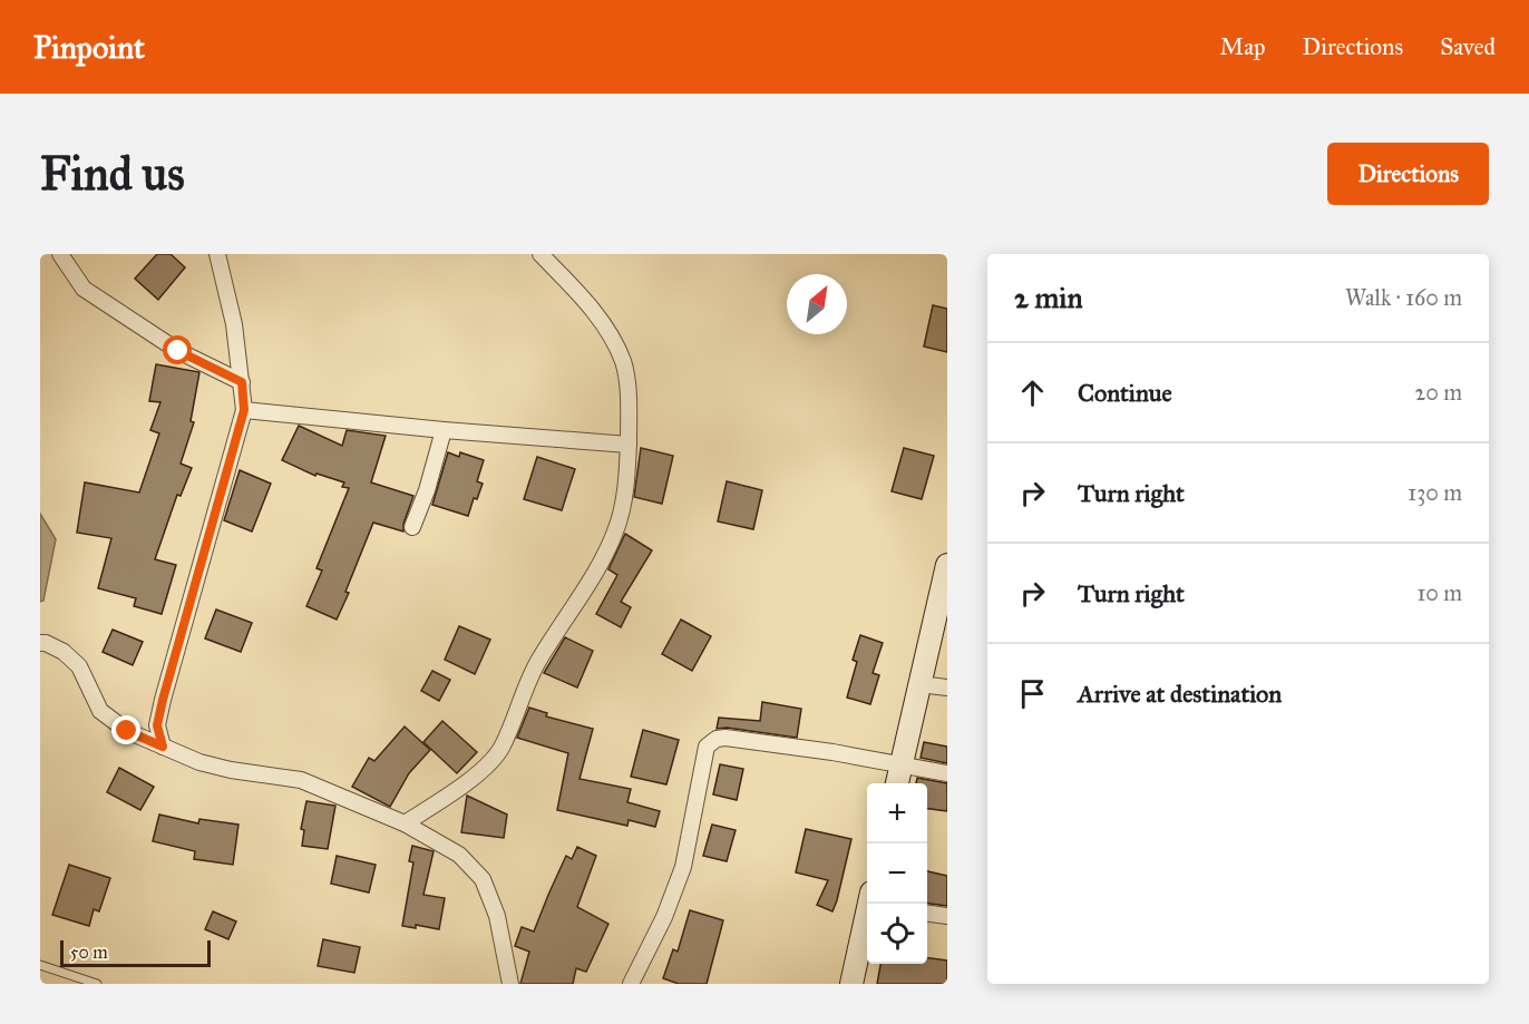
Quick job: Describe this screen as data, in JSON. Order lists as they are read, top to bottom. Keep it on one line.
{"scale_bar":"50 m","north":"top right","page":{"header":"Pinpoint","nav":["Map","Directions","Saved"],"buttons":"Directions","title":"Find us","heading":["2 min","Walk · 160 m"],"list":[["Continue","20 m"],["Turn right","130 m"],["Turn right","10 m"],"Arrive at destination"],"map_buttons":["+","−"],"scale":"50 m"}}
